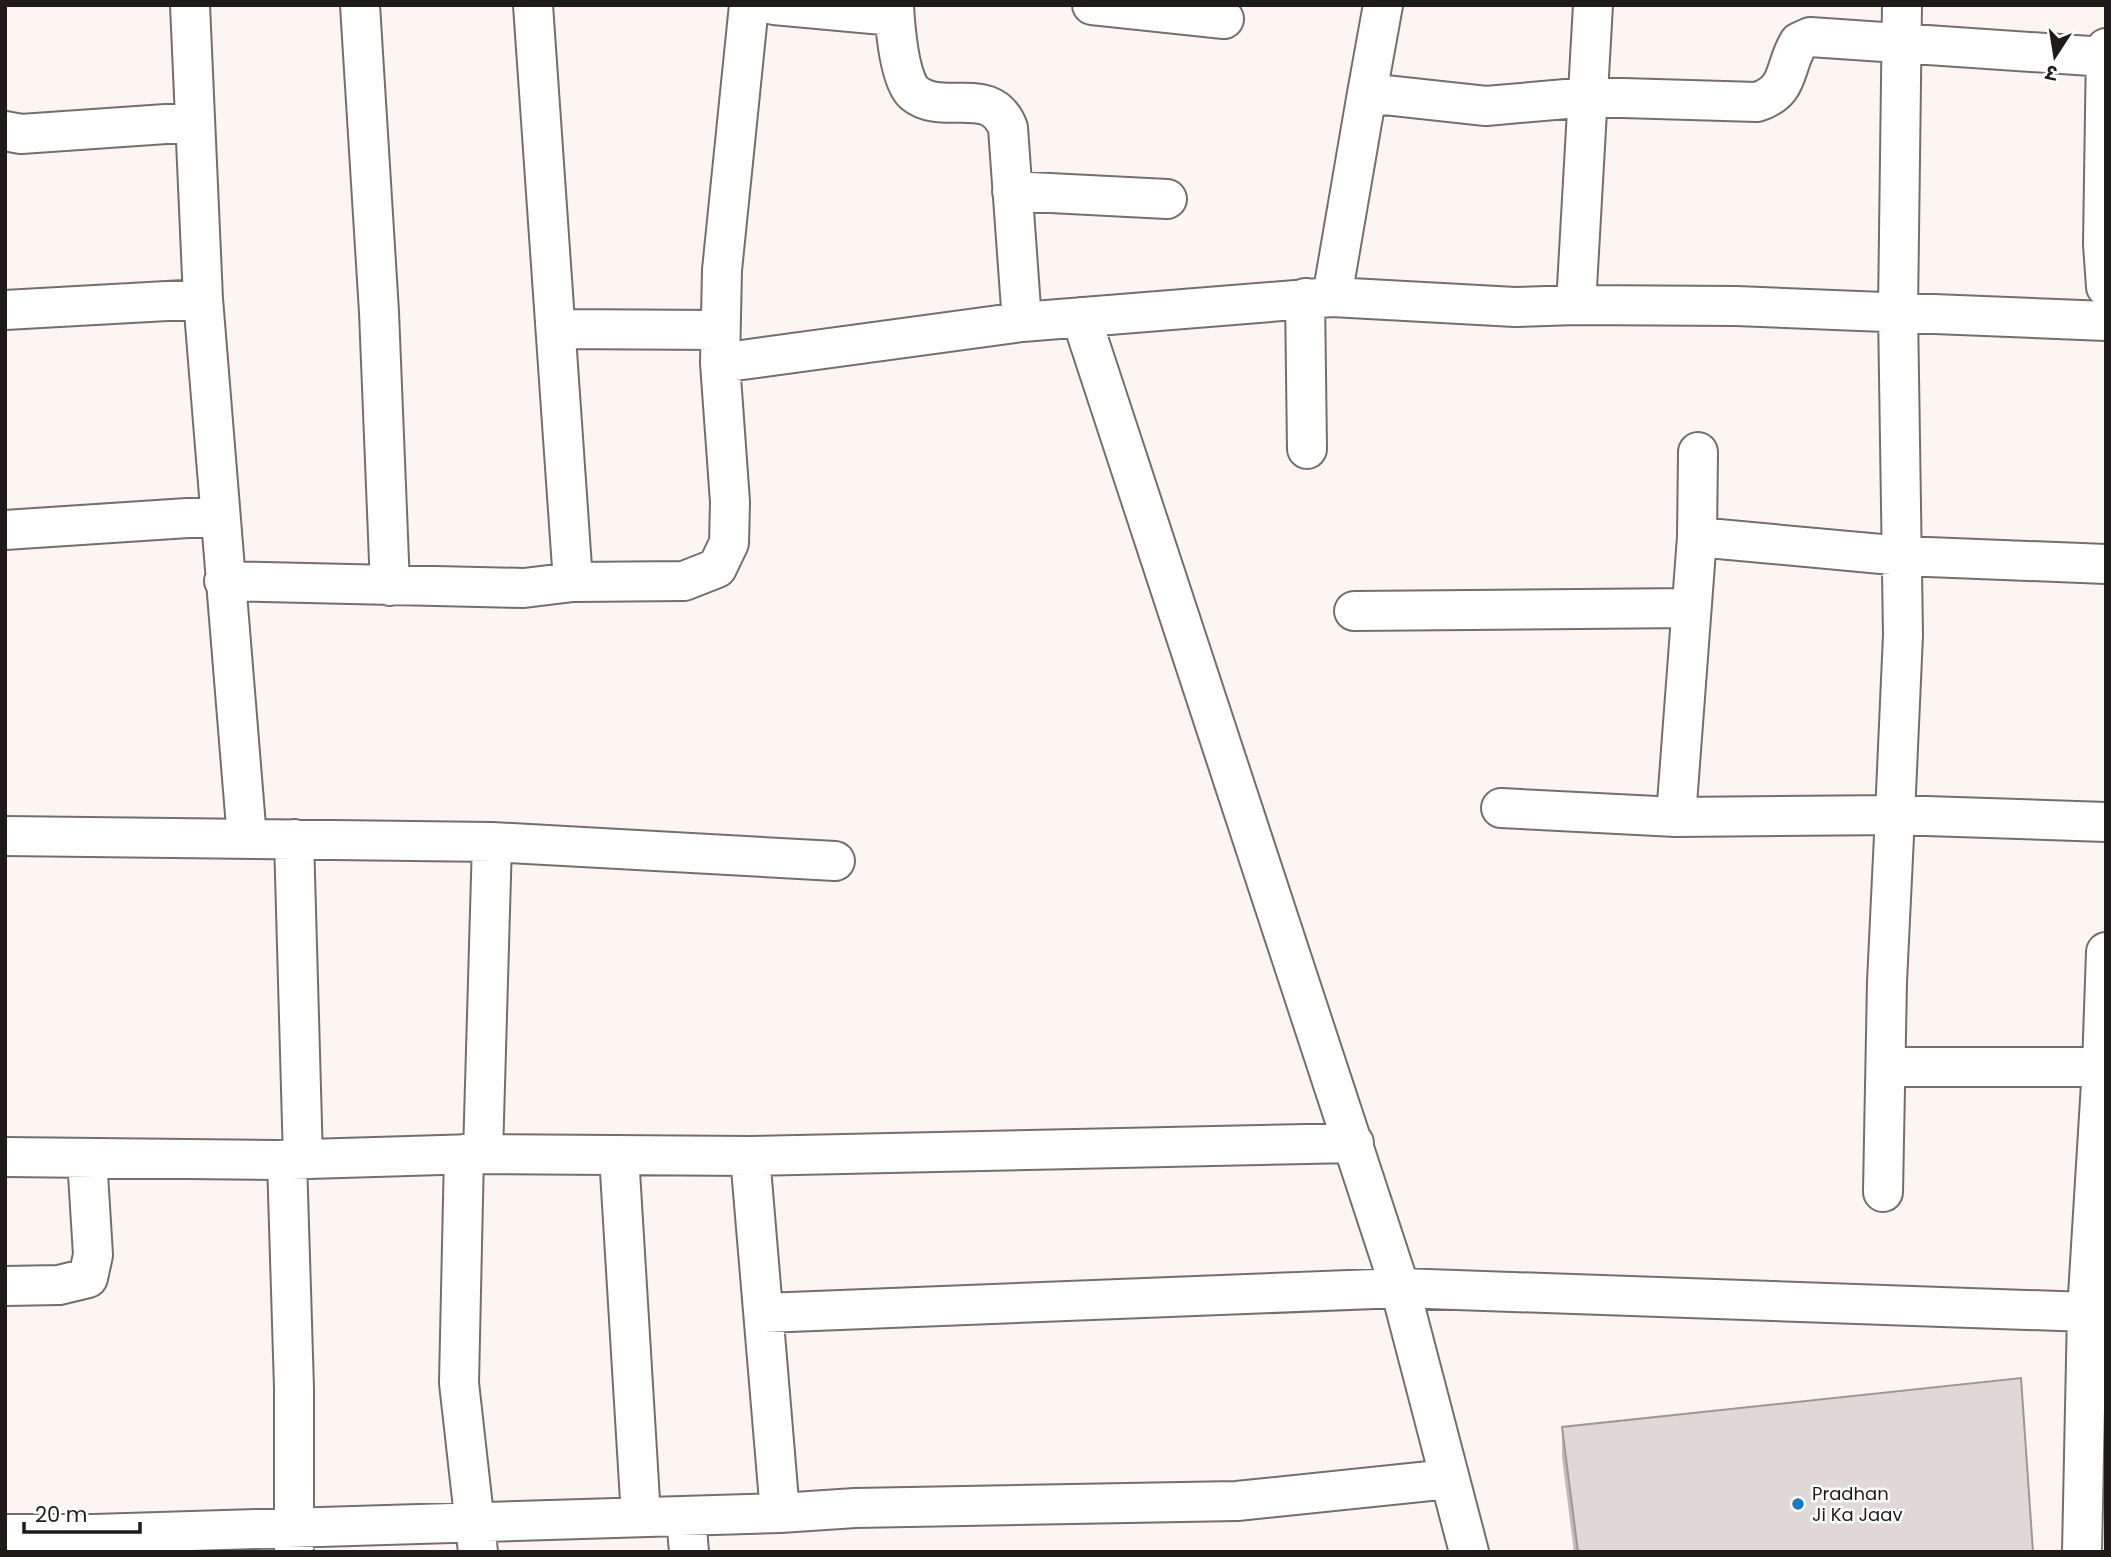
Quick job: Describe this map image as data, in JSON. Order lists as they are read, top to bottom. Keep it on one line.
{"places":["Pradhan Ji Ka Jaav"],"scale_bar":"20 m","north":"bottom"}
